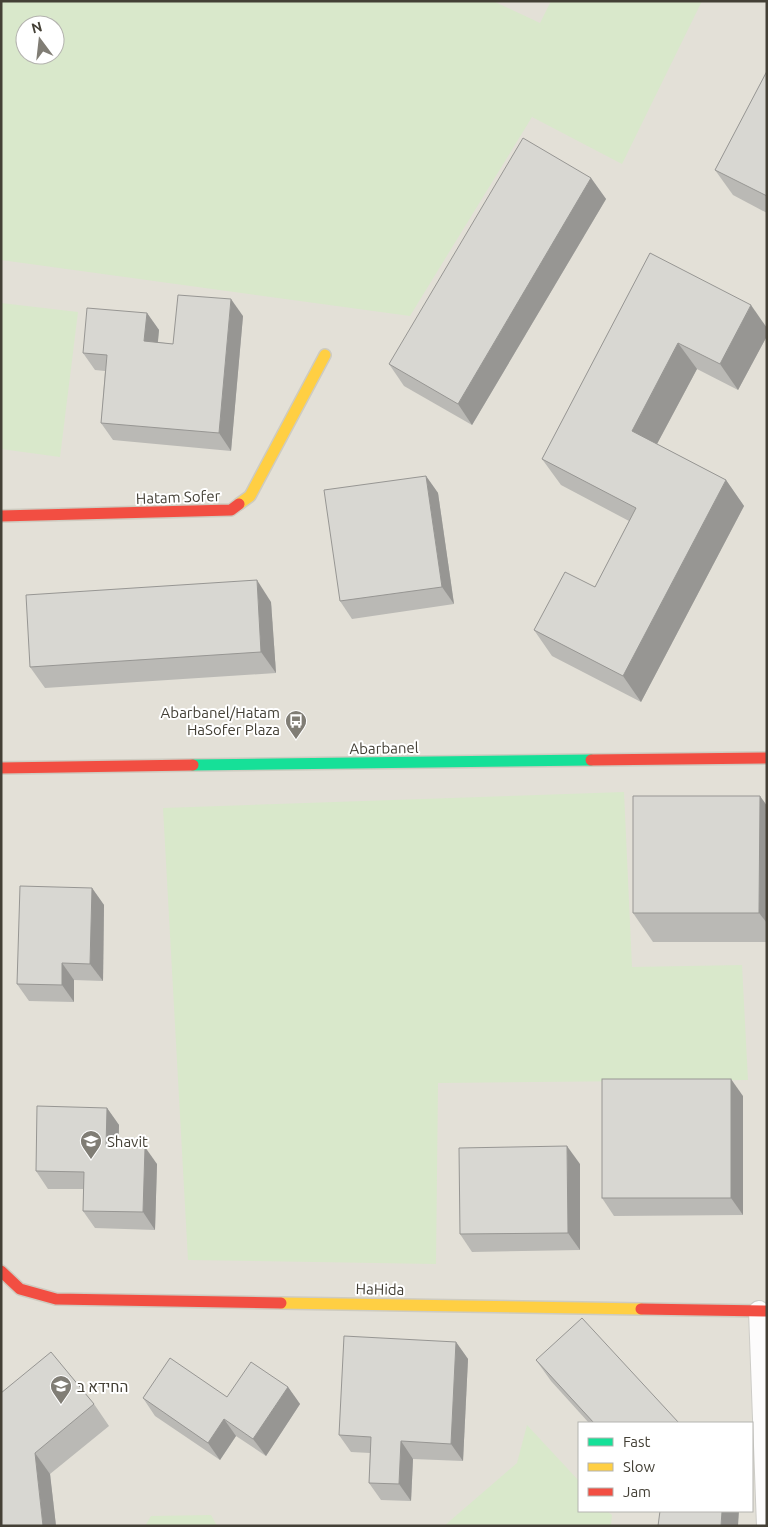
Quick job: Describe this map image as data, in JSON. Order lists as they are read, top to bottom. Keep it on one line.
{"streets":{"street":["Hatam Sofer","Abarbanel","HaHida"]},"places":{"bus stop":["Abarbanel/Hatam HaSofer Plaza"],"school or university":["Shavit","החידא ב"]},"legend":["Fast","Slow","Jam"],"north":"top"}
